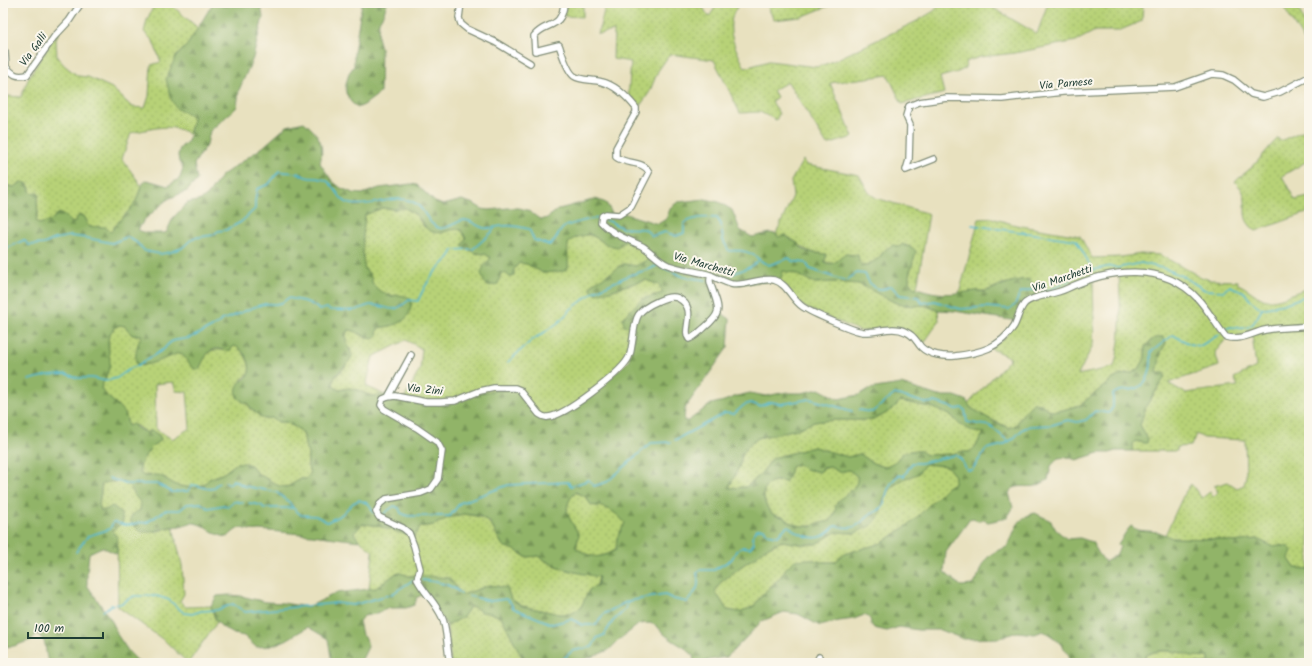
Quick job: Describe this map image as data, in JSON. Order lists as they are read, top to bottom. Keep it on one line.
{"streets":{"street":["Via Galli","Via Parnese","Via Marchetti","Via Zini"]},"crossings":[["Via Marchetti","Via Zini"]],"scale_bar":"100 m"}
